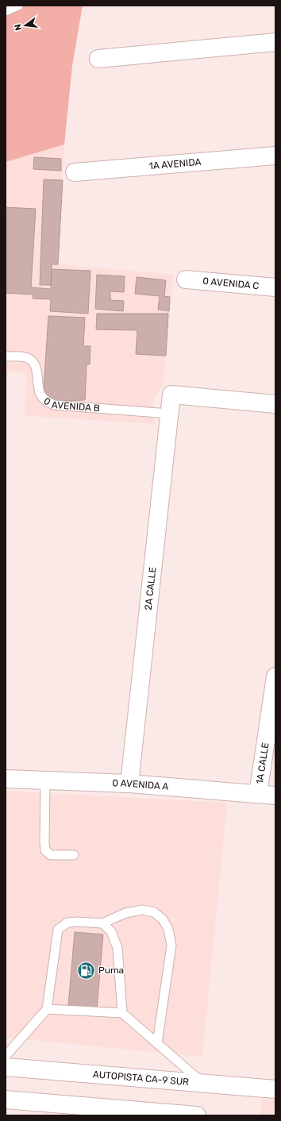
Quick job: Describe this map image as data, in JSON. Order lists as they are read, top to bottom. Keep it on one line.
{"streets":{"main road":["1A AVENIDA","0 AVENIDA C","2A CALLE","1A CALLE","0 AVENIDA A","AUTOPISTA CA-9 SUR"],"lane":["0 AVENIDA B"]},"crossings":[["0 AVENIDA B","2A CALLE"],["2A CALLE","0 AVENIDA A"],["1A CALLE","0 AVENIDA A"]],"places":{"fuel station":["Puma"]},"north":"left"}
